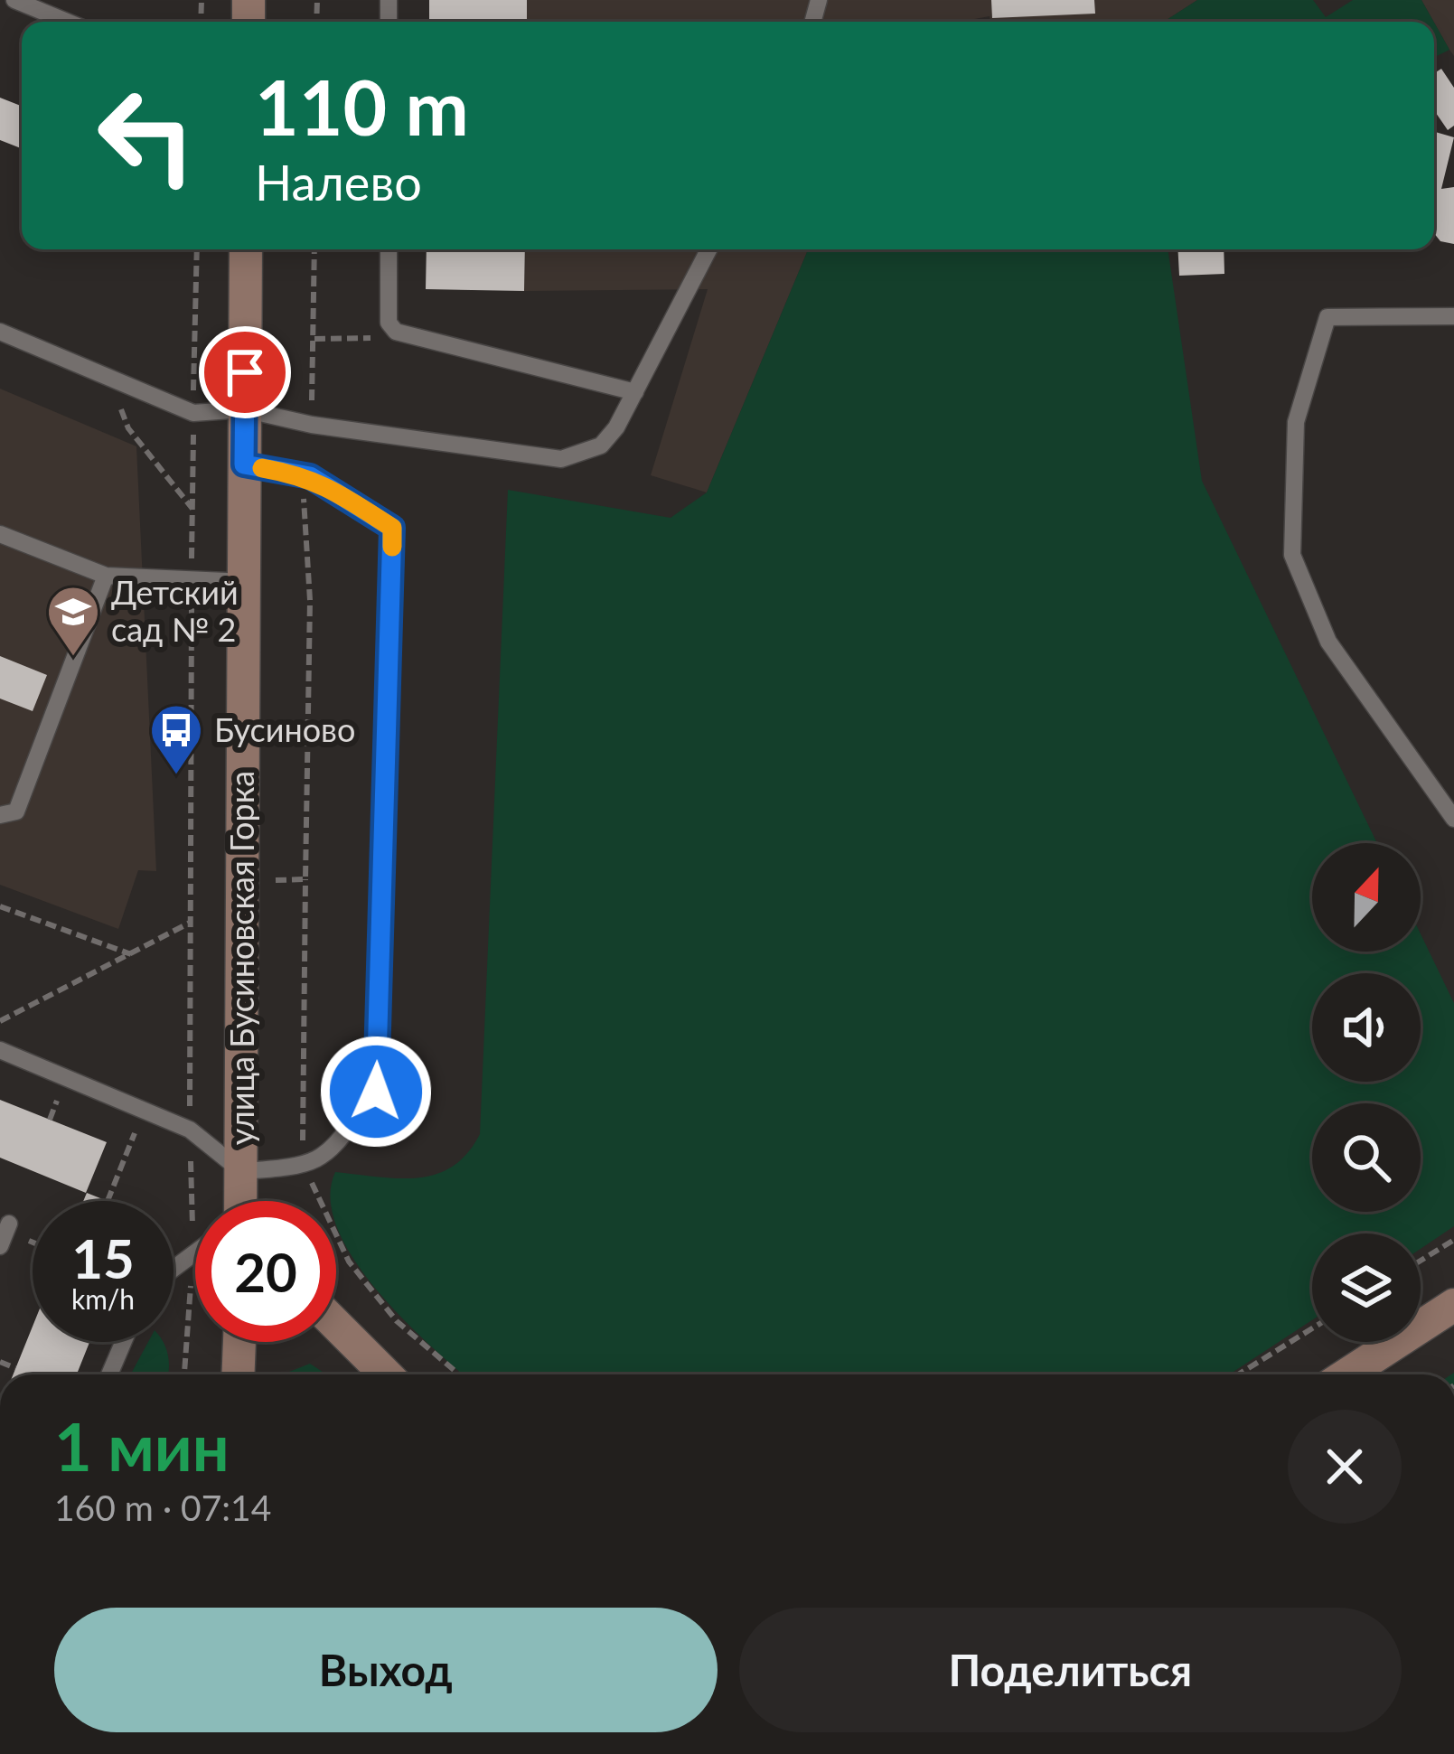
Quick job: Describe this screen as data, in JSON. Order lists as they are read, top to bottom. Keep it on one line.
{"streets":{"street":["улица Бусиновская Горка"]},"places":{"school or university":["Детский сад № 2"],"bus stop":["Бусиново"]},"north":"top","page":{"turn":["110 m","Налево"],"speed":"15 km/h","limit":"20","heading":["1 мин","160 m · 07:14"],"buttons":["Выход","Поделиться"]}}
